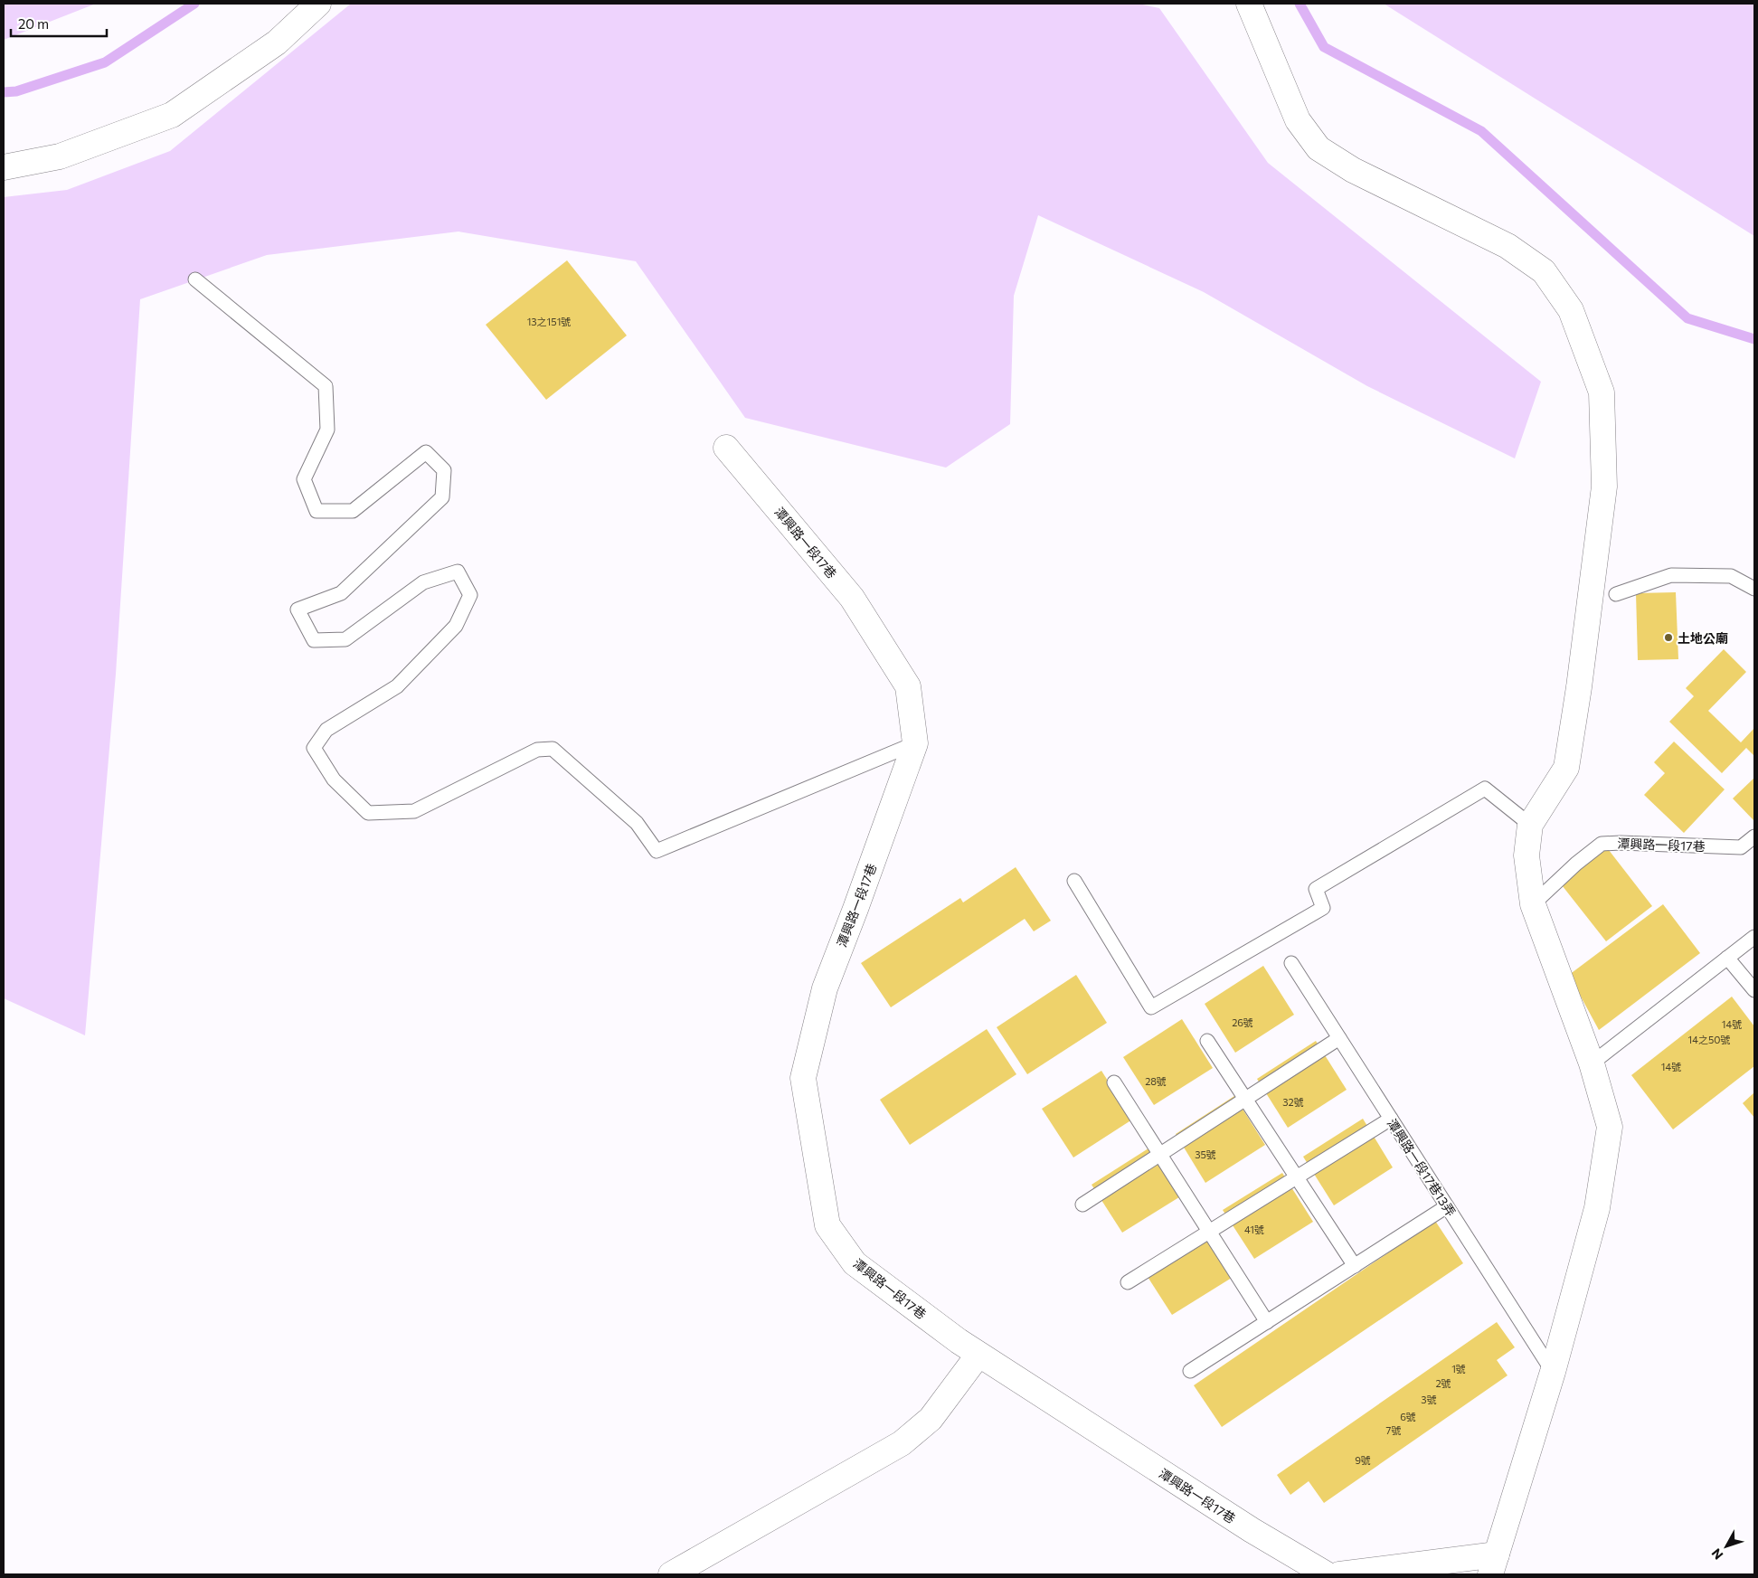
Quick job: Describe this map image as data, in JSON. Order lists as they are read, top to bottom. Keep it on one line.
{"streets":{"street":["潭興路一段17巷"],"lane":["潭興路一段17巷13弄"]},"places":["土地公廟"],"house_numbers":["13之151號","26號","14號","14之50號","14號","28號","32號","35號","41號","1號","2號","3號","6號","7號","9號"],"scale_bar":"20 m","north":"bottom left"}
